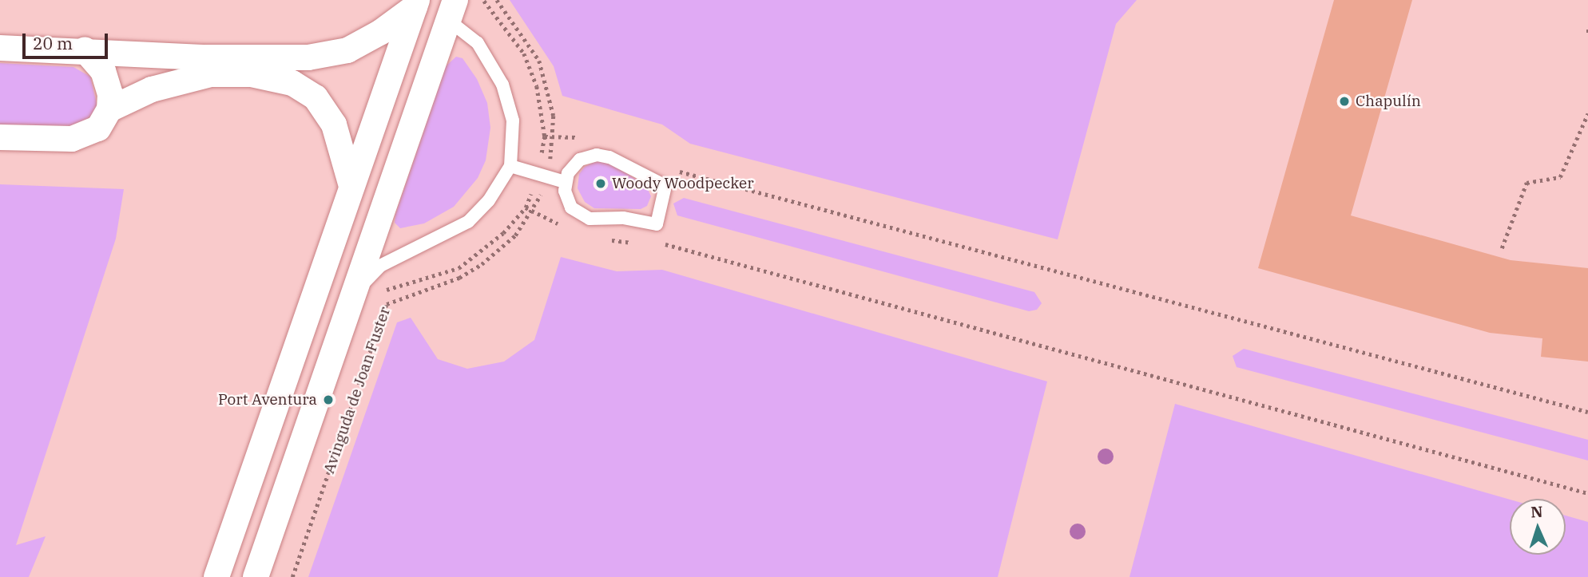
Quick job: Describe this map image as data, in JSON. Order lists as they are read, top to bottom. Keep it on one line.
{"streets":{"path":["Avinguda de Joan Fuster"]},"places":["Chapulín","Woody Woodpecker","Port Aventura"],"scale_bar":"20 m","north":"top"}
